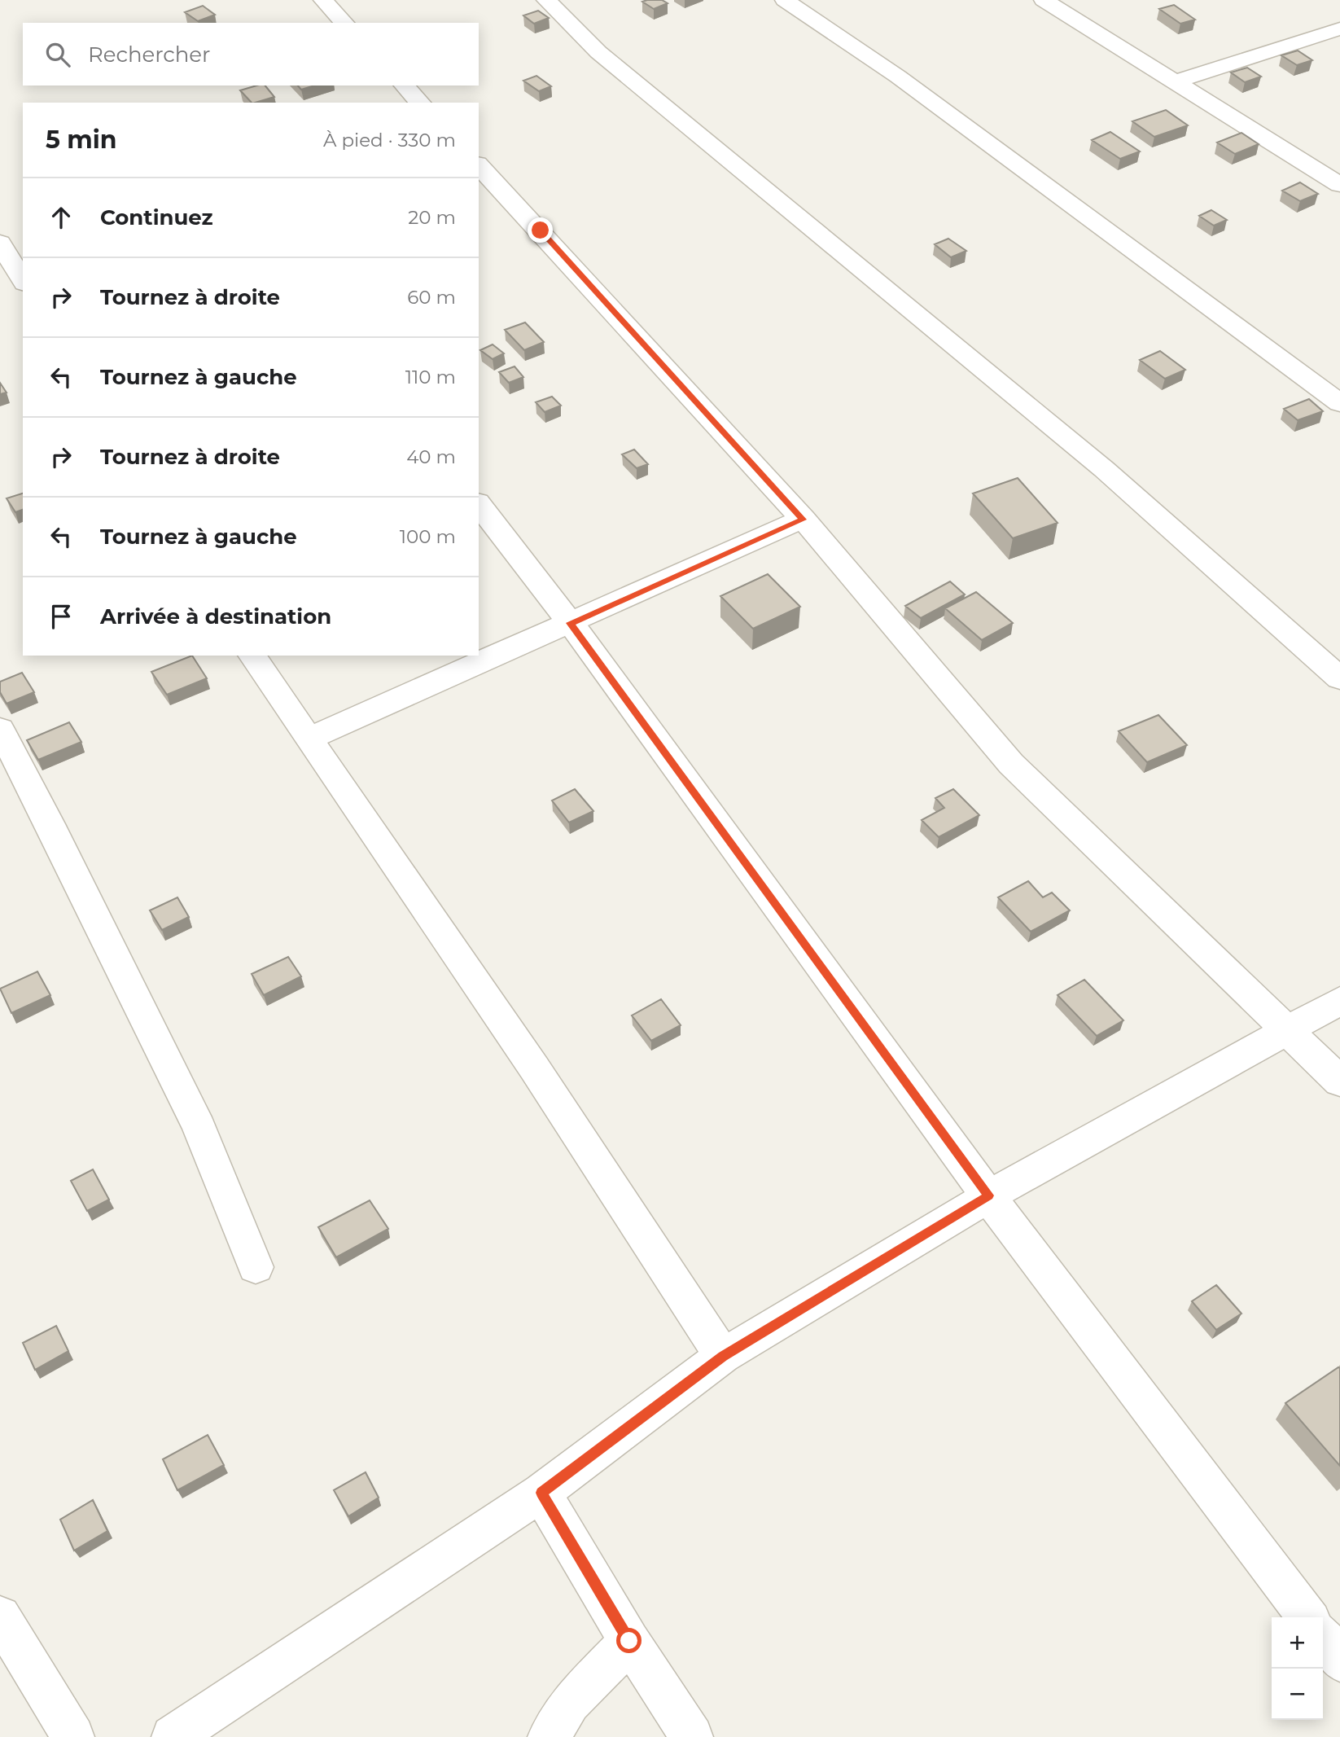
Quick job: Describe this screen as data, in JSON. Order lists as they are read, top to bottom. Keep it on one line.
{"page":{"search":"Rechercher","heading":["5 min","À pied · 330 m"],"list":[["Continuez","20 m"],["Tournez à droite","60 m"],["Tournez à gauche","110 m"],["Tournez à droite","40 m"],["Tournez à gauche","100 m"],"Arrivée à destination"],"map_buttons":["+","−"]}}
